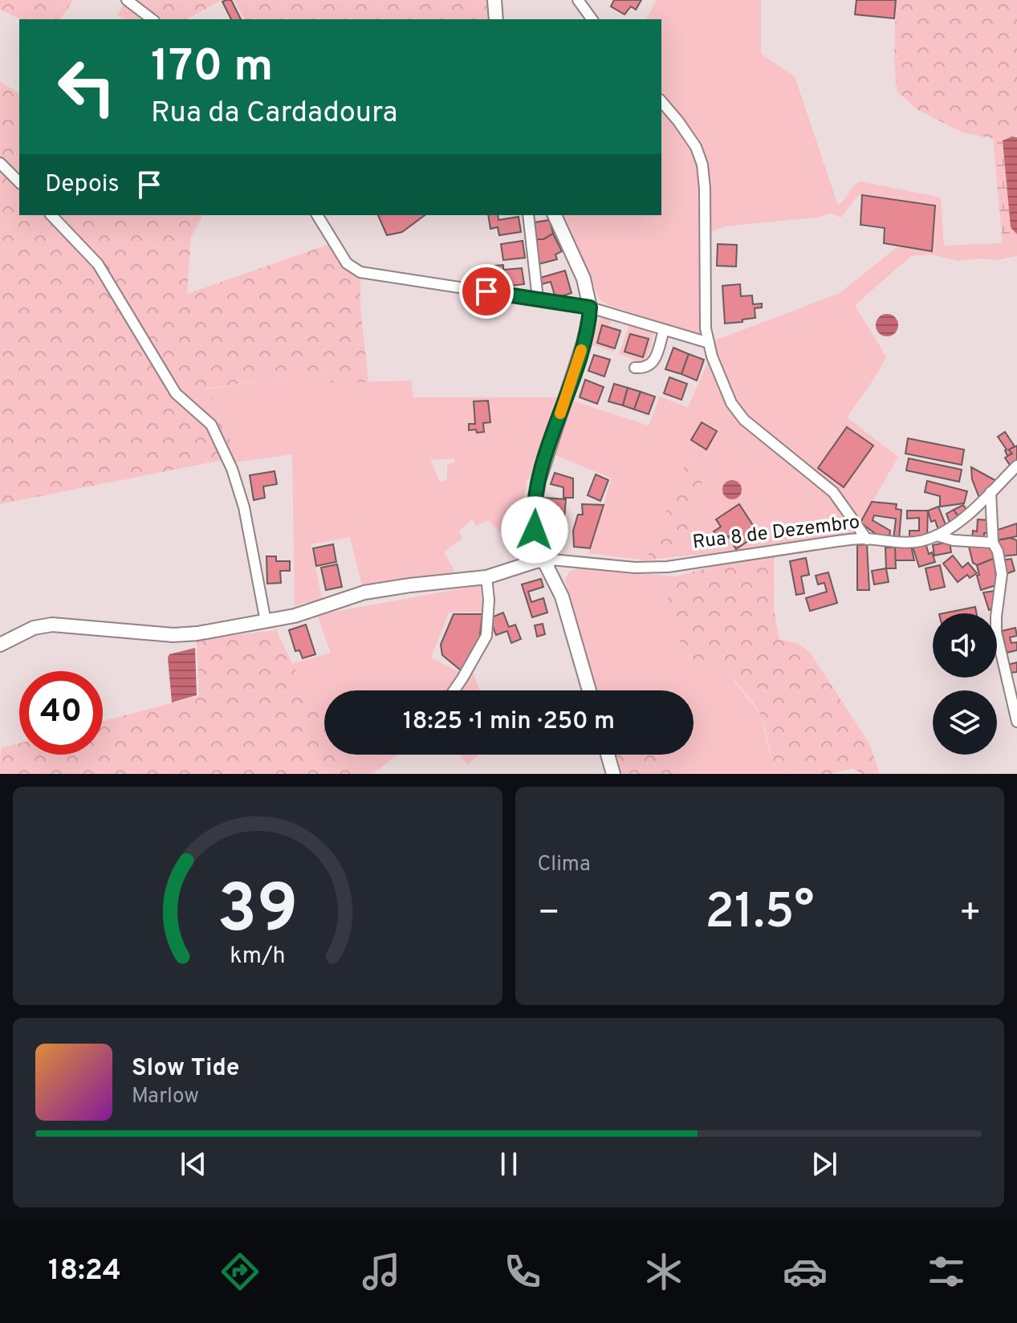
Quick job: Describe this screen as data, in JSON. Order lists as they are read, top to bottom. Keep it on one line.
{"streets":{"street":["Rua 8 de Dezembro"]},"page":{"turn":["170 m","Rua da Cardadoura"],"then":"Depois","limit":"40","trip":"18:25 · 1 min · 250 m","tile":"Clima","heat":["−","21.5°","+"],"song":["Slow Tide","Marlow"],"tabs":"18:24","gauge":["39","km/h"]}}
